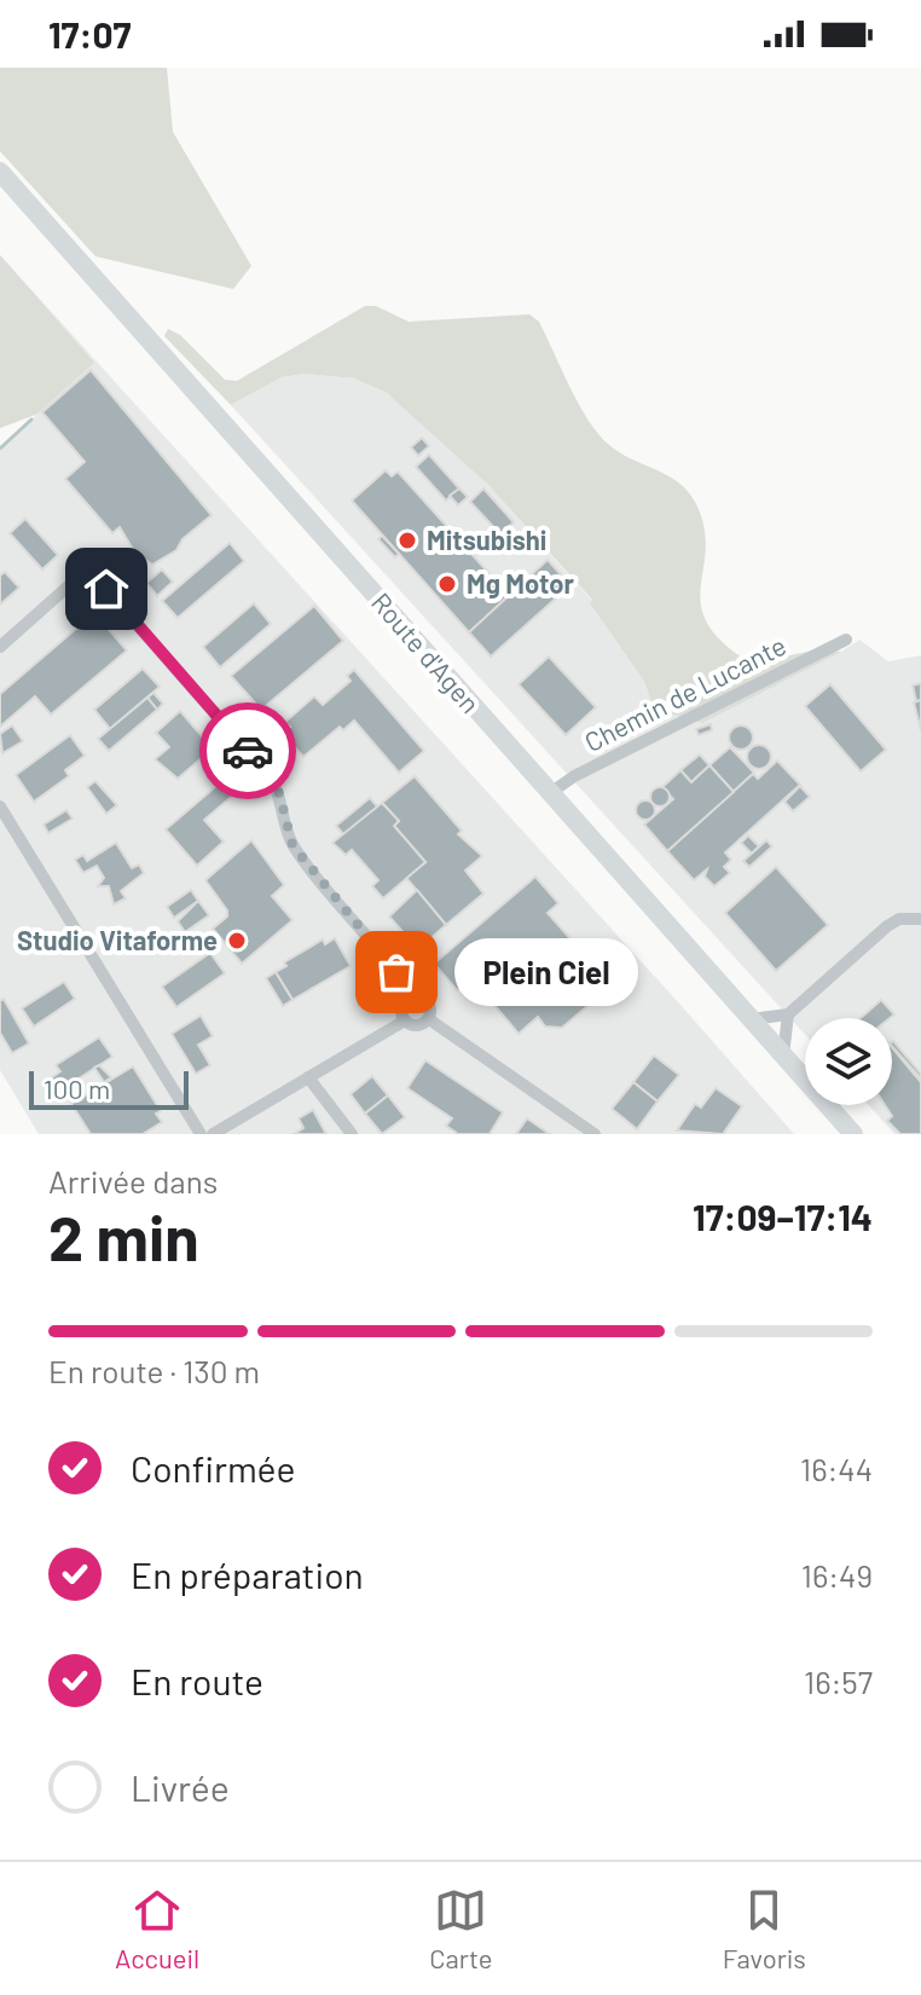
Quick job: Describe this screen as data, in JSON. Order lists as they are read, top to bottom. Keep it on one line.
{"streets":{"main road":["Route d'Agen"],"street":["Chemin de Lucante"]},"crossings":[["Route d'Agen","Chemin de Lucante"]],"places":["Mitsubishi","Mg Motor","Studio Vitaforme","Plein Ciel"],"scale_bar":"100 m","page":{"status":"17:07","bubble":"Plein Ciel","scale":"100 m","heading":["2 min","Arrivée dans","17:09–17:14"],"bar":"En route · 130 m","list":[["Confirmée","16:44"],["En préparation","16:49"],["En route","16:57"],"Livrée"],"tabs":["Accueil","Carte","Favoris"]}}
